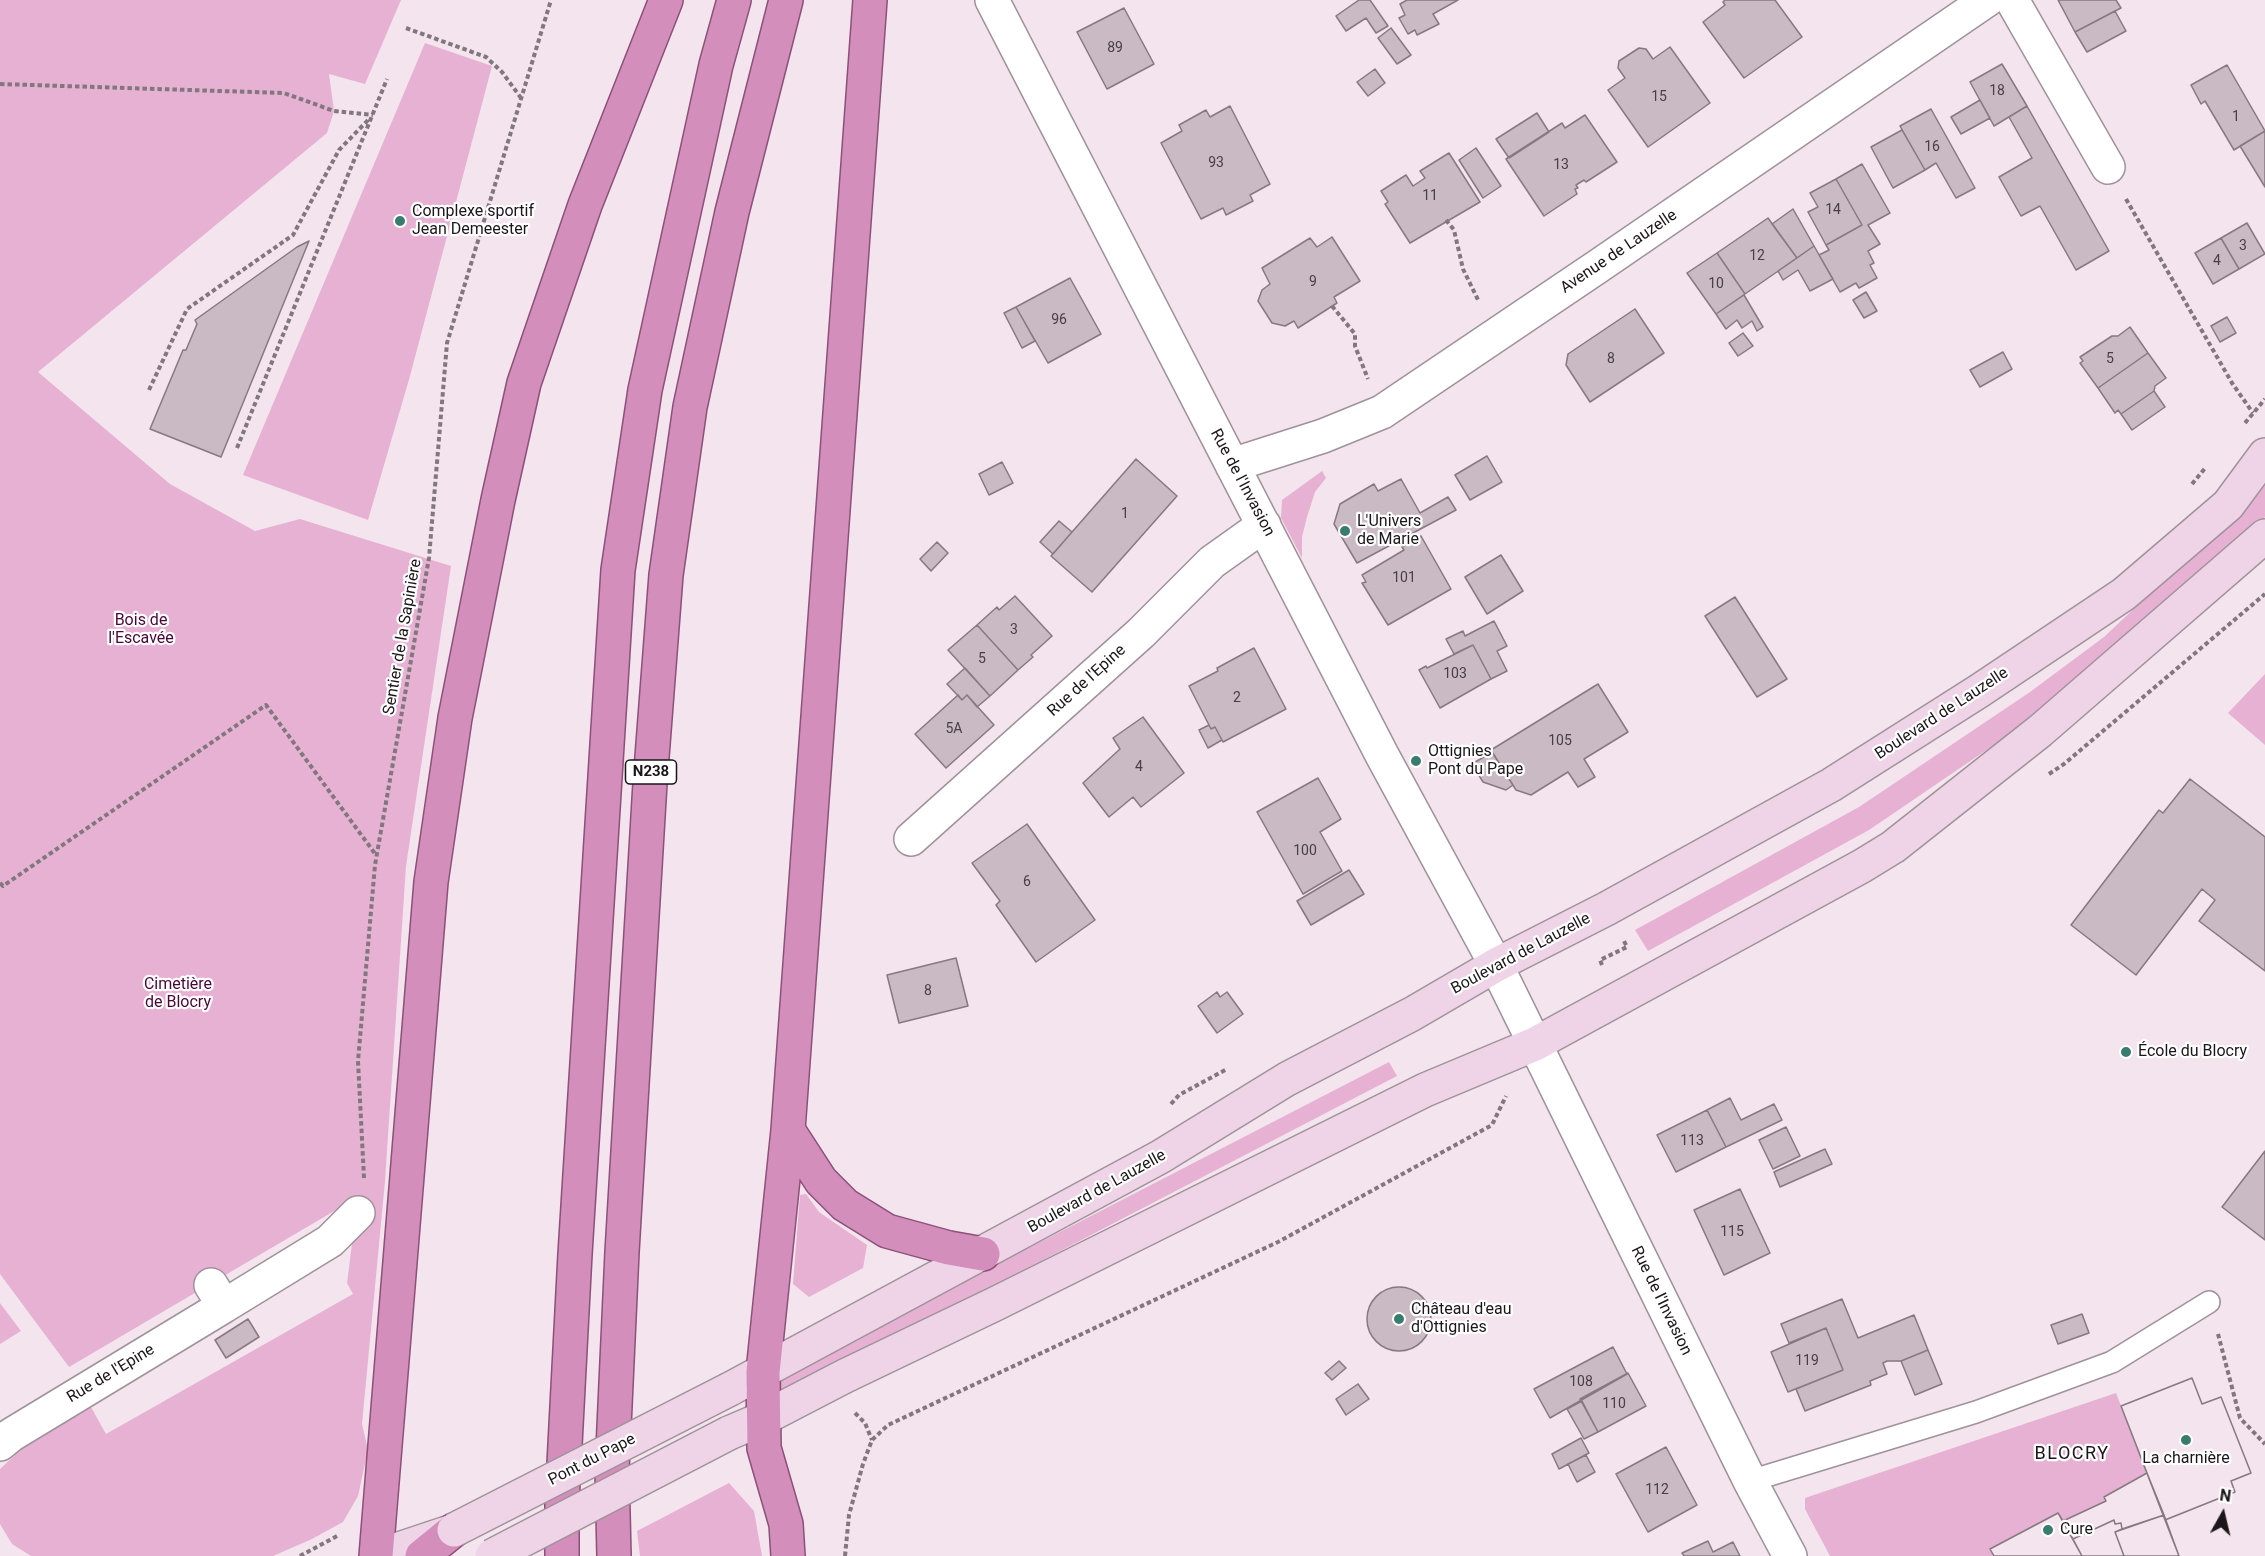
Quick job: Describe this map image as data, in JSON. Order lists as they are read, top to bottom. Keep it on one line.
{"streets":{"highway":["N238"],"main road":["Boulevard de Lauzelle","Pont du Pape"],"street":["Avenue de Lauzelle","Rue de l'Invasion","Rue de l'Epine"],"path":["Sentier de la Sapinière"]},"crossings":[["Avenue de Lauzelle","Rue de l'Invasion"],["Rue de l'Invasion","Rue de l'Epine"],["Rue de l'Invasion","Boulevard de Lauzelle"],["Sentier de la Sapinière","Rue de l'Epine"],["Boulevard de Lauzelle","Pont du Pape"]],"districts":["BLOCRY"],"parks":["Bois de l'Escavée","Cimetière de Blocry"],"places":["Complexe sportif Jean Demeester","L'Univers de Marie","Ottignies Pont du Pape","École du Blocry","Château d'eau d'Ottignies","La charnière","Cure"],"house_numbers":["89","18","15","1","16","93","13","11","14","3","12","4","9","10","96","8","5","1","101","3","5","103","2","5A","105","4","100","6","8","113","115","119","108","110","112"],"north":"top"}
